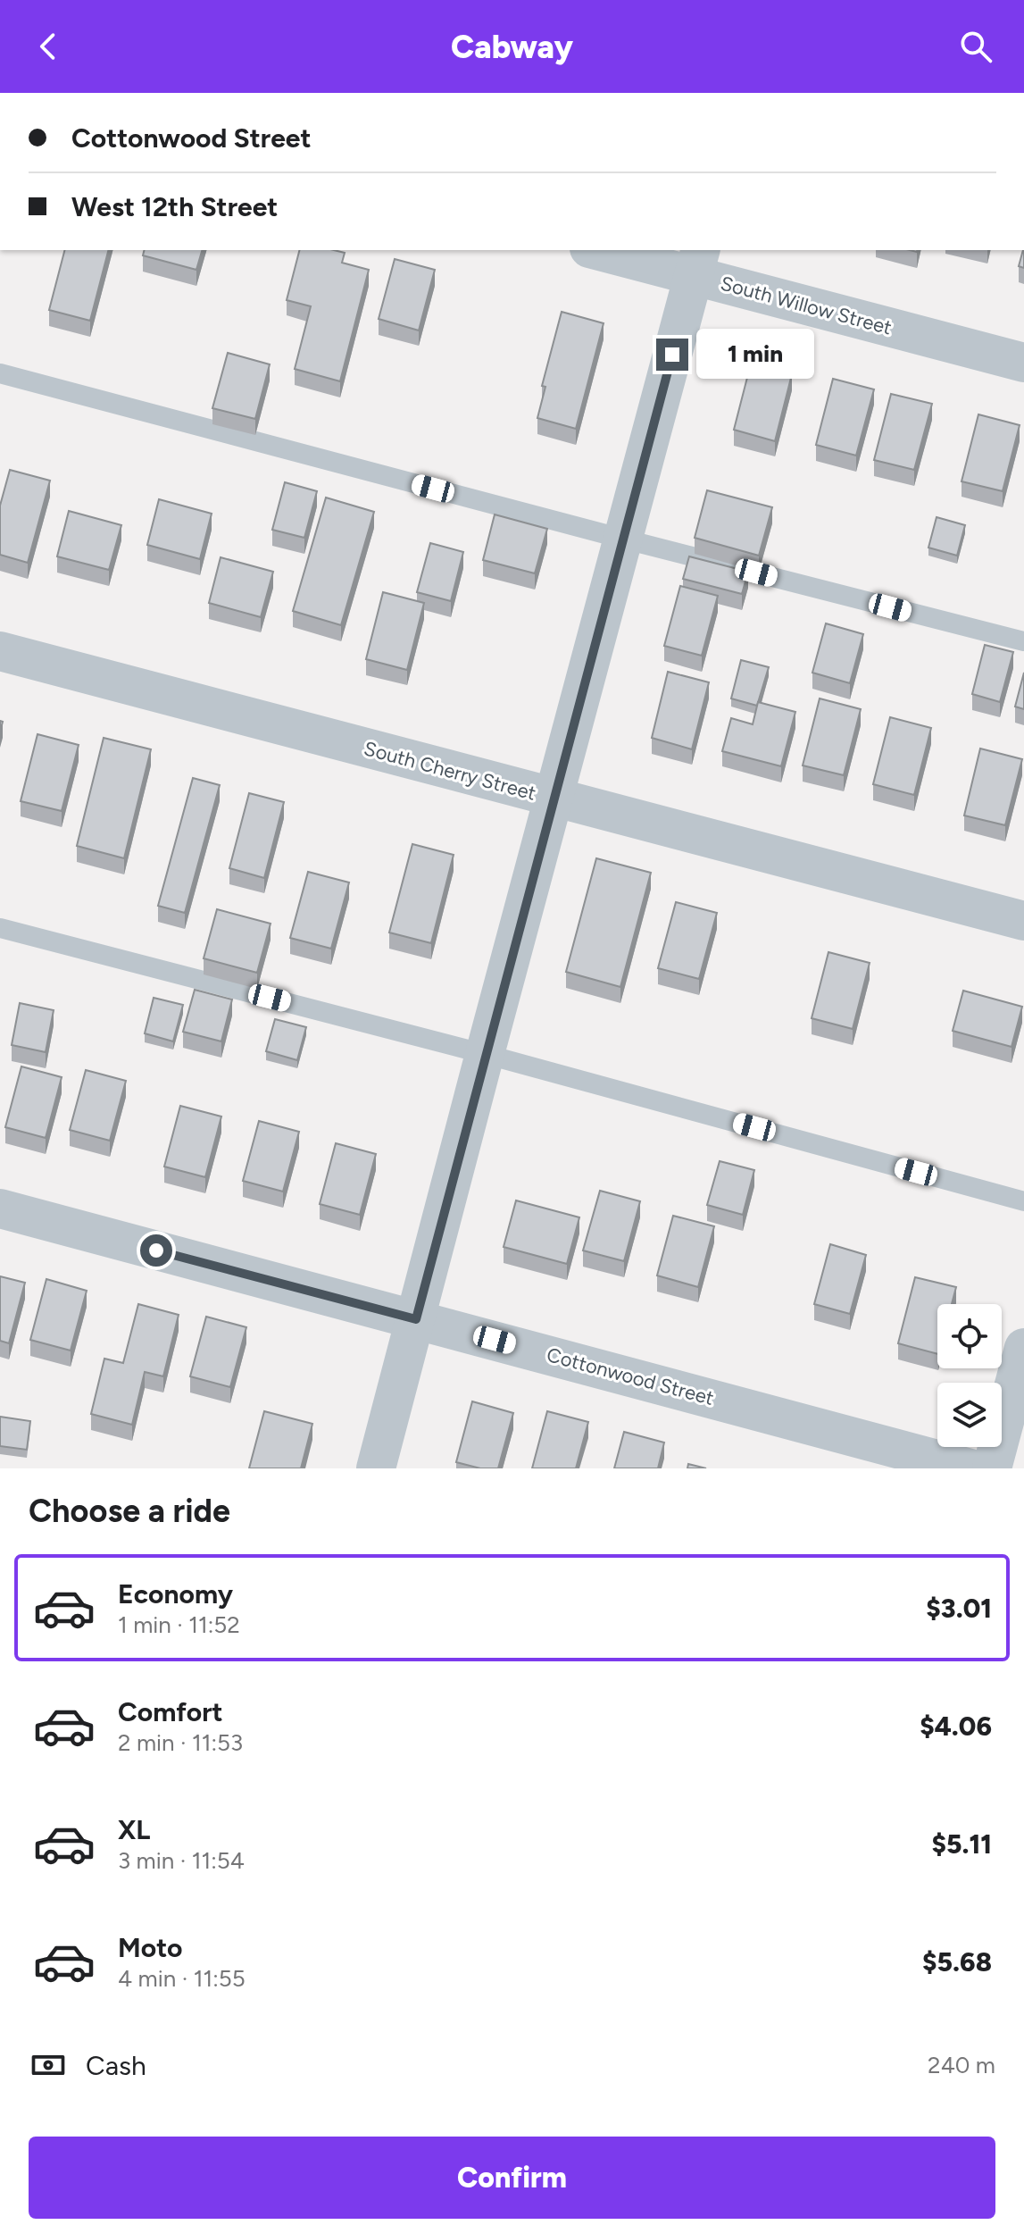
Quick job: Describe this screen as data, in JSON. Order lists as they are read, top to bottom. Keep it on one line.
{"streets":{"street":["South Willow Street","South Cherry Street","Cottonwood Street"]},"page":{"header":"Cabway","banner":["Cottonwood Street","West 12th Street"],"bubble":"1 min","heading":"Choose a ride","list":[{"name":"Economy","note":"1 min · 11:52","value":"$3.01"},{"name":"Comfort","note":"2 min · 11:53","value":"$4.06"},{"name":"XL","note":"3 min · 11:54","value":"$5.11"},{"name":"Moto","note":"4 min · 11:55","value":"$5.68"}],"pay":["Cash","240 m"],"buttons":"Confirm"}}
